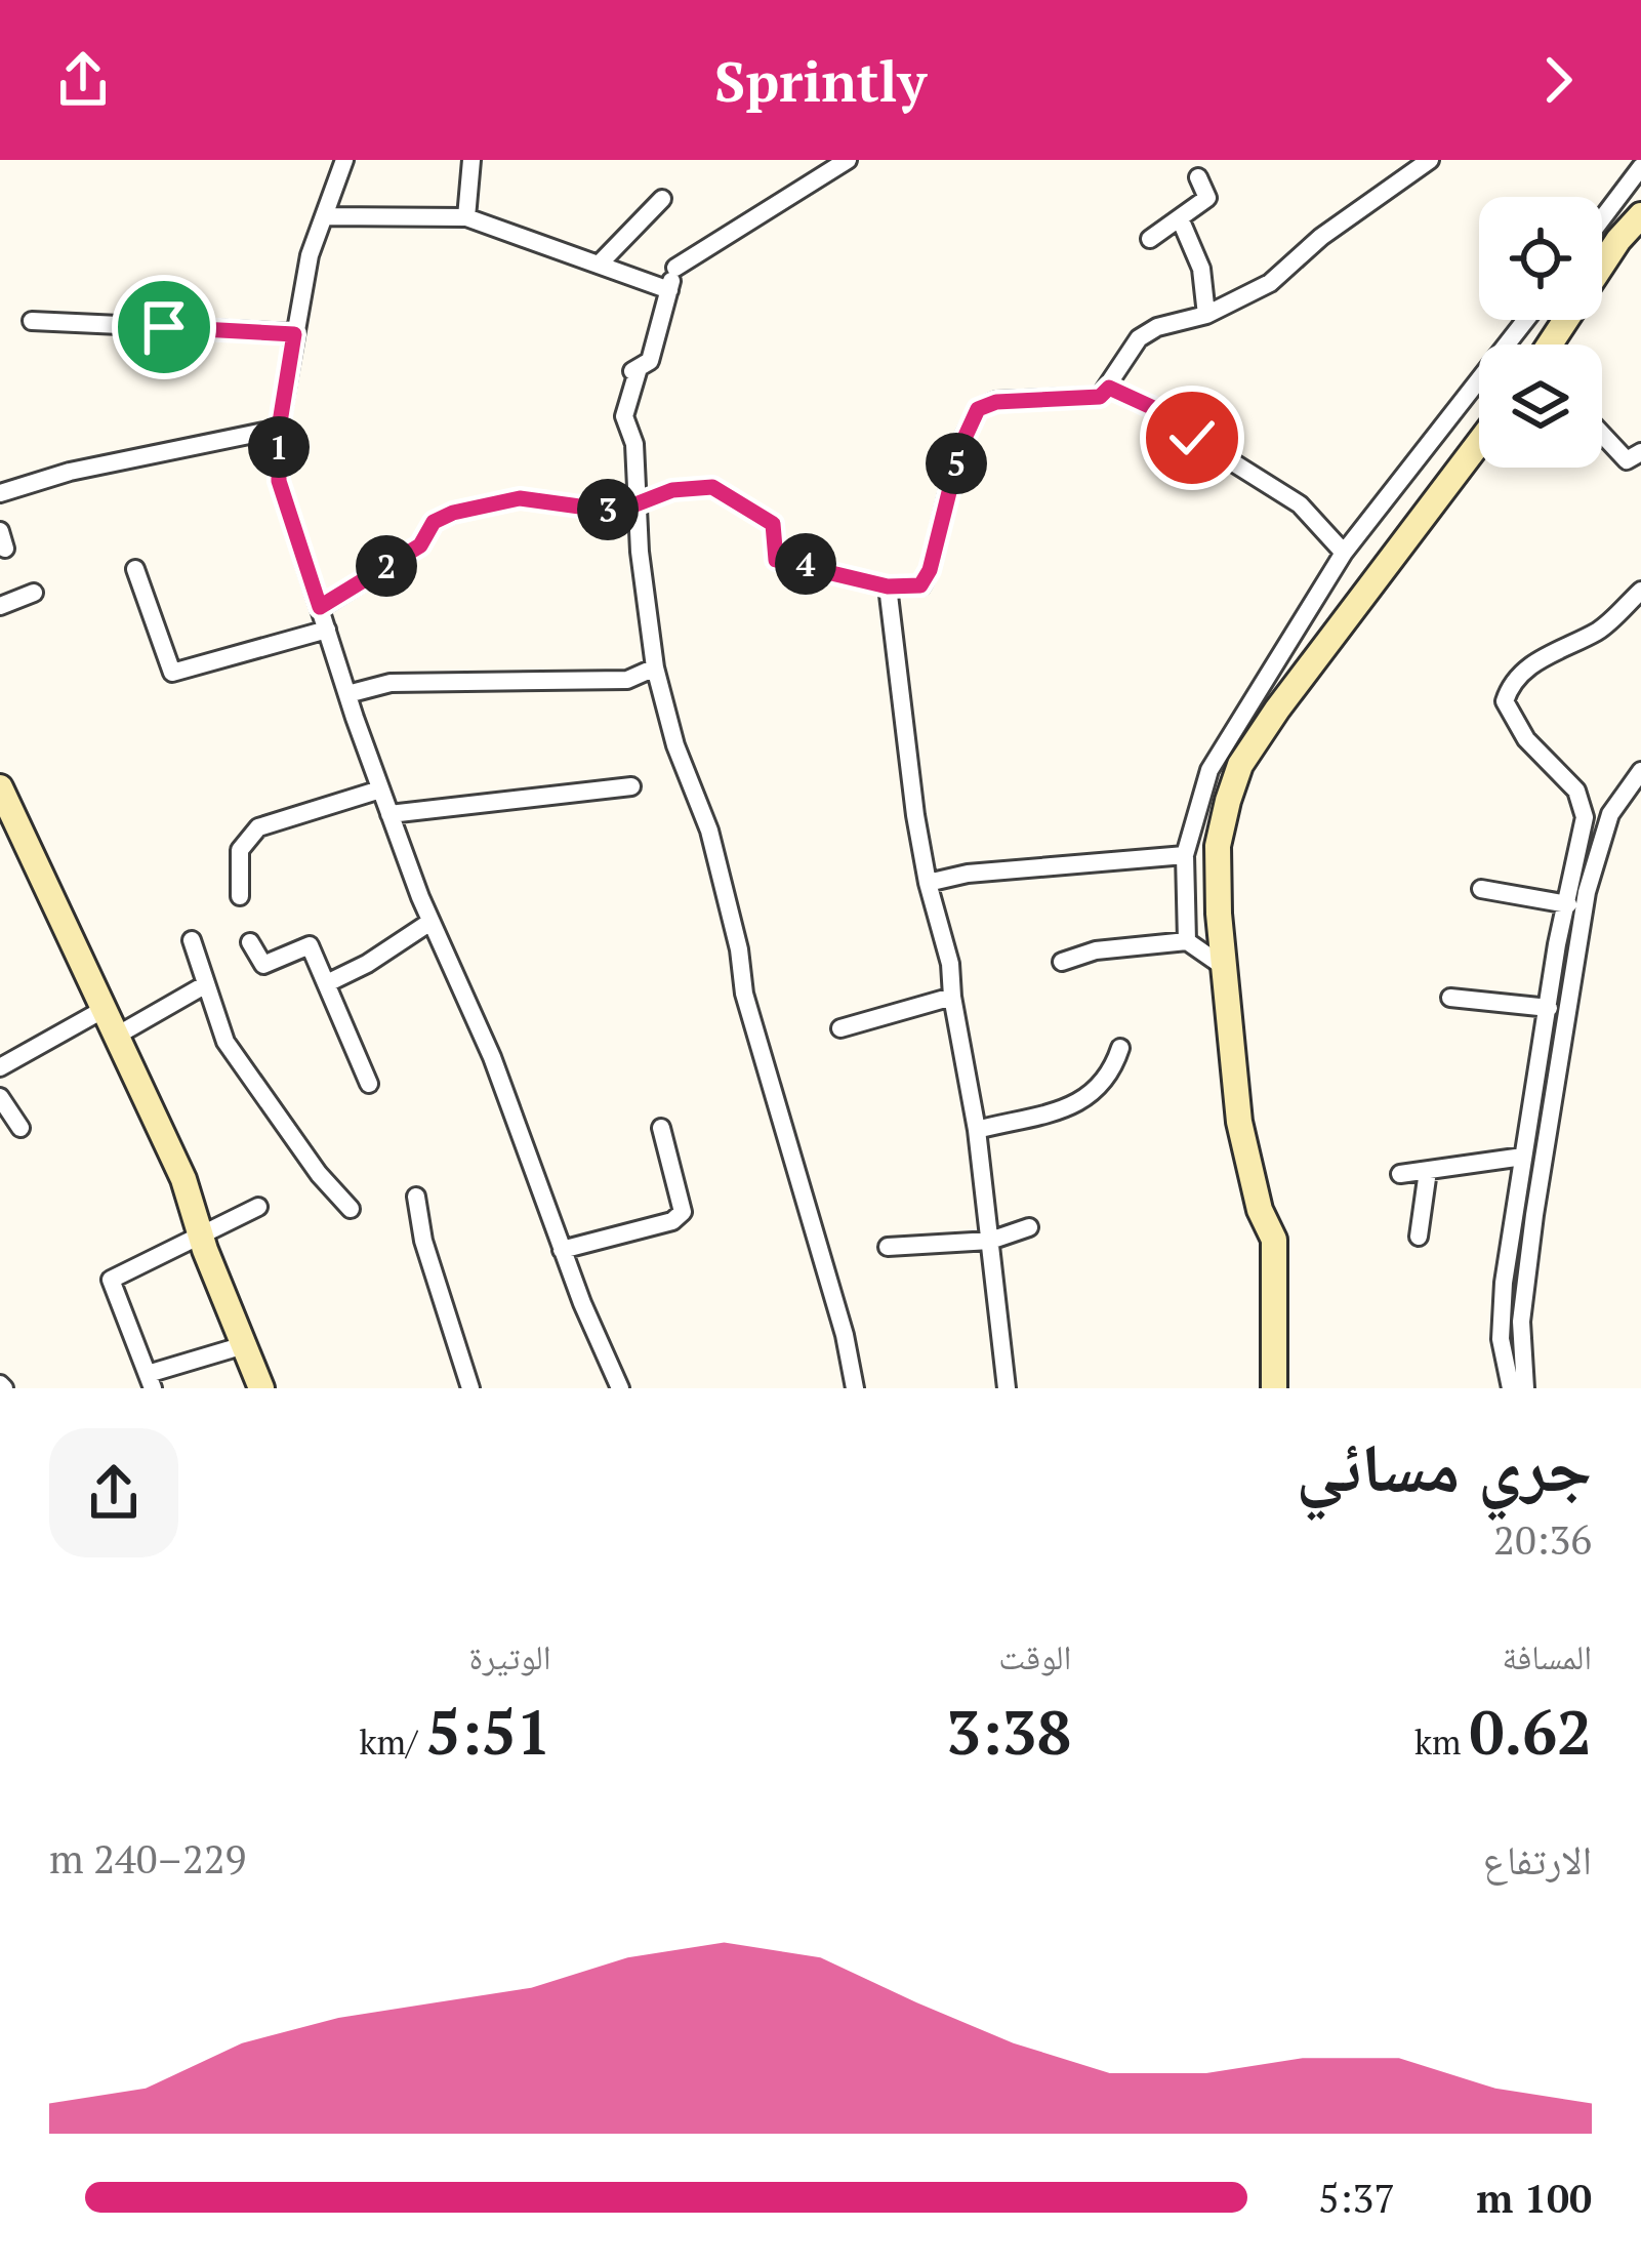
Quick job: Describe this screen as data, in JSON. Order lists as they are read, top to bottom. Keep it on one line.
{"page":{"header":"Sprintly","pins":["1","5","3","4","2"],"heading":["جري مسائي","20:36"],"stats":[["المسافة","0.62 km"],["الوقت","3:38"],["الوتيرة","5:51 /km"]],"chart":["الارتفاع","229–240 m"],"list":[{"name":"100 m","note":"5:37"}]}}
